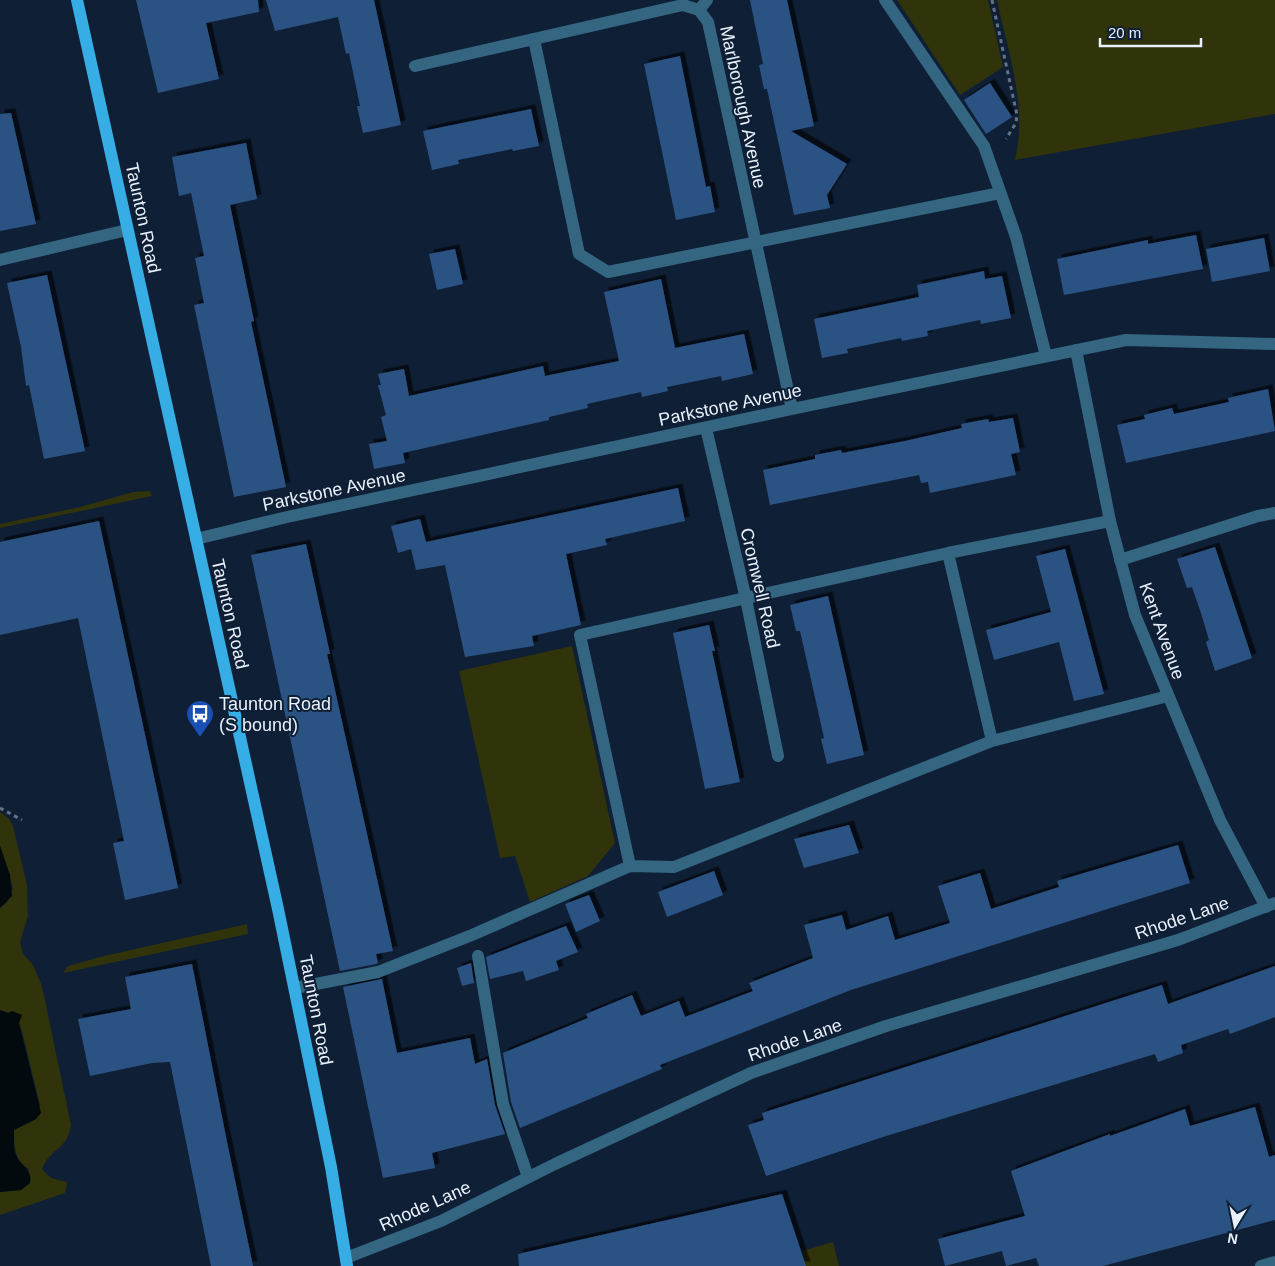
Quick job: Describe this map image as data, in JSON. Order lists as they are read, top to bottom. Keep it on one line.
{"streets":{"main road":["Taunton Road"],"street":["Marlborough Avenue","Parkstone Avenue","Cromwell Road","Kent Avenue","Rhode Lane"]},"crossings":[["Marlborough Avenue","Parkstone Avenue"],["Taunton Road","Parkstone Avenue"],["Taunton Road","Rhode Lane"],["Parkstone Avenue","Cromwell Road"],["Parkstone Avenue","Kent Avenue"],["Kent Avenue","Rhode Lane"]],"places":{"bus stop":["Taunton Road (S bound)"]},"scale_bar":"20 m","north":"bottom"}
